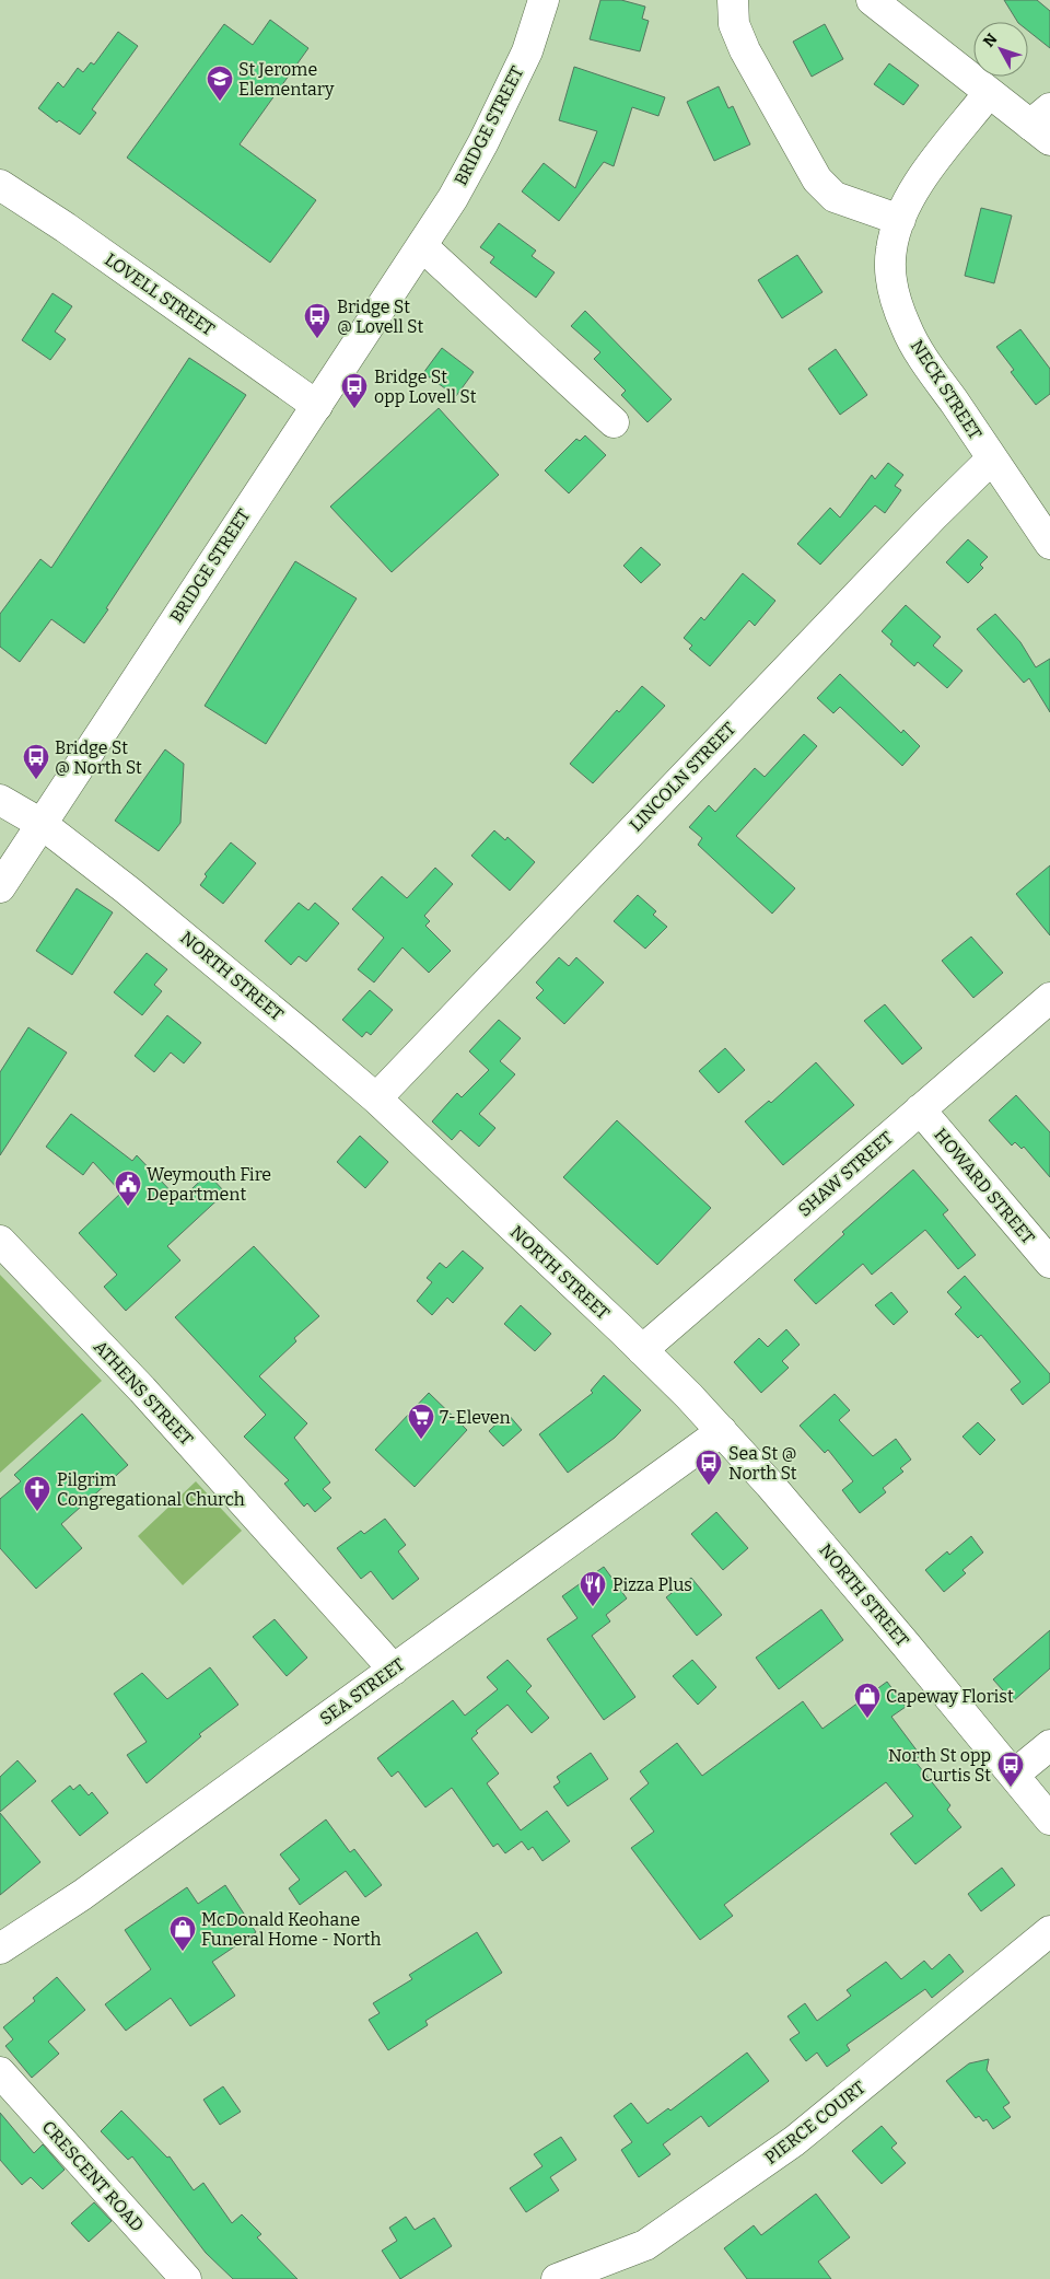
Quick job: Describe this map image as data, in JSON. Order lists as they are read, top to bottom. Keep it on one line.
{"streets":{"street":["BRIDGE STREET","LOVELL STREET","NECK STREET","LINCOLN STREET","NORTH STREET","SHAW STREET","HOWARD STREET","ATHENS STREET","SEA STREET","PIERCE COURT","CRESCENT ROAD"]},"crossings":[["BRIDGE STREET","LOVELL STREET"],["BRIDGE STREET","NORTH STREET"],["NECK STREET","LINCOLN STREET"],["LINCOLN STREET","NORTH STREET"],["NORTH STREET","SHAW STREET"],["NORTH STREET","SEA STREET"],["SHAW STREET","HOWARD STREET"],["ATHENS STREET","SEA STREET"]],"places":{"school or university":["St Jerome Elementary"],"bus stop":["Bridge St @ Lovell St","Bridge St opp Lovell St","Bridge St @ North St","Sea St @ North St","North St opp Curtis St"],"public building":["Weymouth Fire Department"],"supermarket":["7-Eleven"],"church":["Pilgrim Congregational Church"],"restaurant":["Pizza Plus"],"shop":["Capeway Florist","McDonald Keohane Funeral Home - North"]},"north":"top left"}
